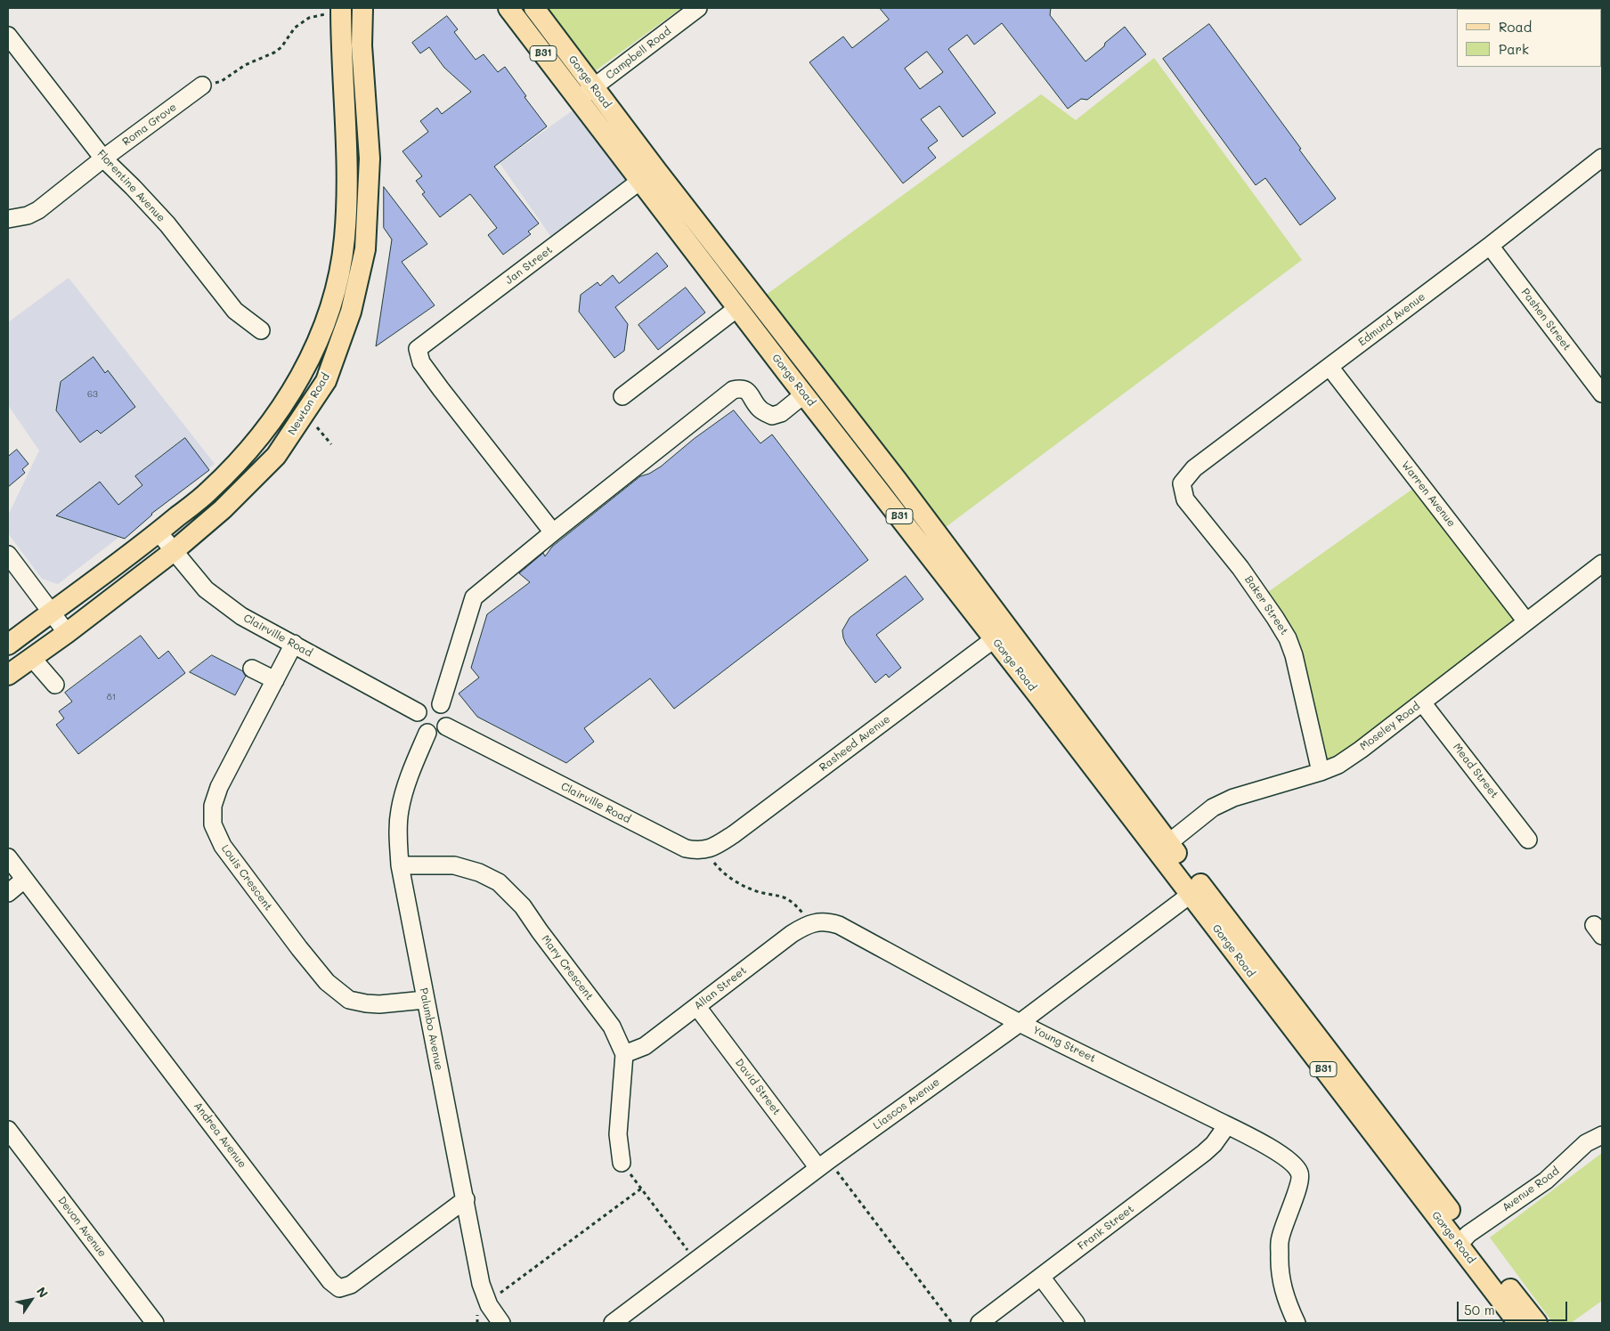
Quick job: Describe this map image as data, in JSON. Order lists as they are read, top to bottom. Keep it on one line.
{"streets":{"main road":["B31","Gorge Road","Newton Road"],"street":["Campbell Road","Roma Grove","Florentine Avenue","Jan Street","Edmund Avenue","Pashen Street","Warren Avenue","Baker Street","Clairville Road","Moseley Road","Rasheed Avenue","Mead Street","Louis Crescent","Mary Crescent","Allan Street","Palumbo Avenue","Young Street","David Street","Liascos Avenue","Andrea Avenue","Avenue Road","Devon Avenue","Frank Street"]},"crossings":[["Campbell Road","Gorge Road"],["Gorge Road","Jan Street"],["Gorge Road","Moseley Road"],["Gorge Road","Rasheed Avenue"],["Gorge Road","Liascos Avenue"],["Gorge Road","Avenue Road"],["Roma Grove","Florentine Avenue"],["Edmund Avenue","Pashen Street"],["Edmund Avenue","Warren Avenue"],["Edmund Avenue","Baker Street"],["Newton Road","Clairville Road"],["Warren Avenue","Moseley Road"],["Baker Street","Moseley Road"],["Clairville Road","Rasheed Avenue"],["Clairville Road","Louis Crescent"],["Clairville Road","Palumbo Avenue"],["Moseley Road","Mead Street"],["Louis Crescent","Palumbo Avenue"],["Mary Crescent","Allan Street"],["Mary Crescent","Palumbo Avenue"],["Allan Street","Young Street"],["Allan Street","David Street"],["Palumbo Avenue","Andrea Avenue"],["Young Street","Liascos Avenue"],["Young Street","Frank Street"],["David Street","Liascos Avenue"]],"house_numbers":["63","81"],"legend":["Road","Park"],"scale_bar":"50 m","north":"top right"}
